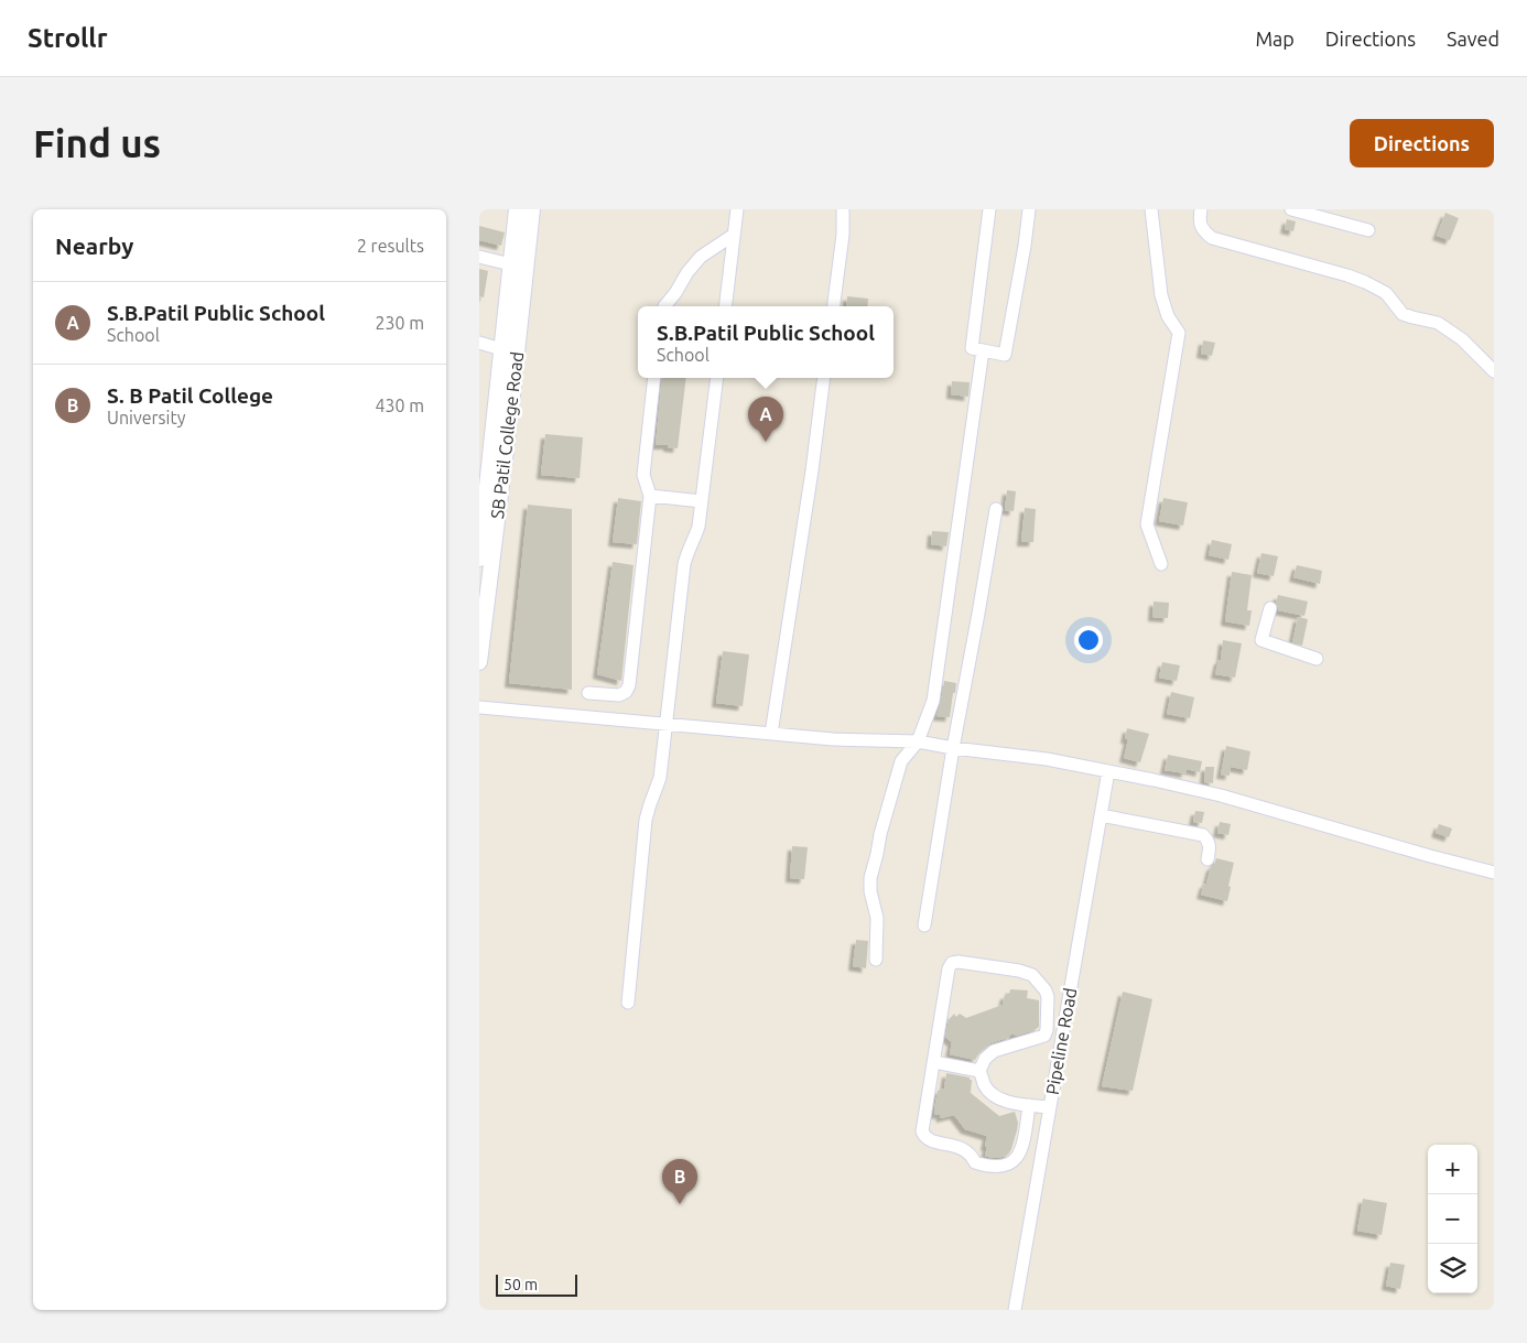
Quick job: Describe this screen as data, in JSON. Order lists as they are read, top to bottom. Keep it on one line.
{"streets":{"street":["SB Patil College Road","Pipeline Road"]},"scale_bar":"50 m","page":{"header":"Strollr","nav":["Map","Directions","Saved"],"buttons":"Directions","title":"Find us","heading":["Nearby","2 results"],"list":[{"mark":"A","name":"S.B.Patil Public School","note":"School","value":"230 m"},{"mark":"B","name":"S. B Patil College","note":"University","value":"430 m"}],"popup":["S.B.Patil Public School","School"],"pins":["A","B"],"map_buttons":["+","−"],"scale":"50 m"}}
